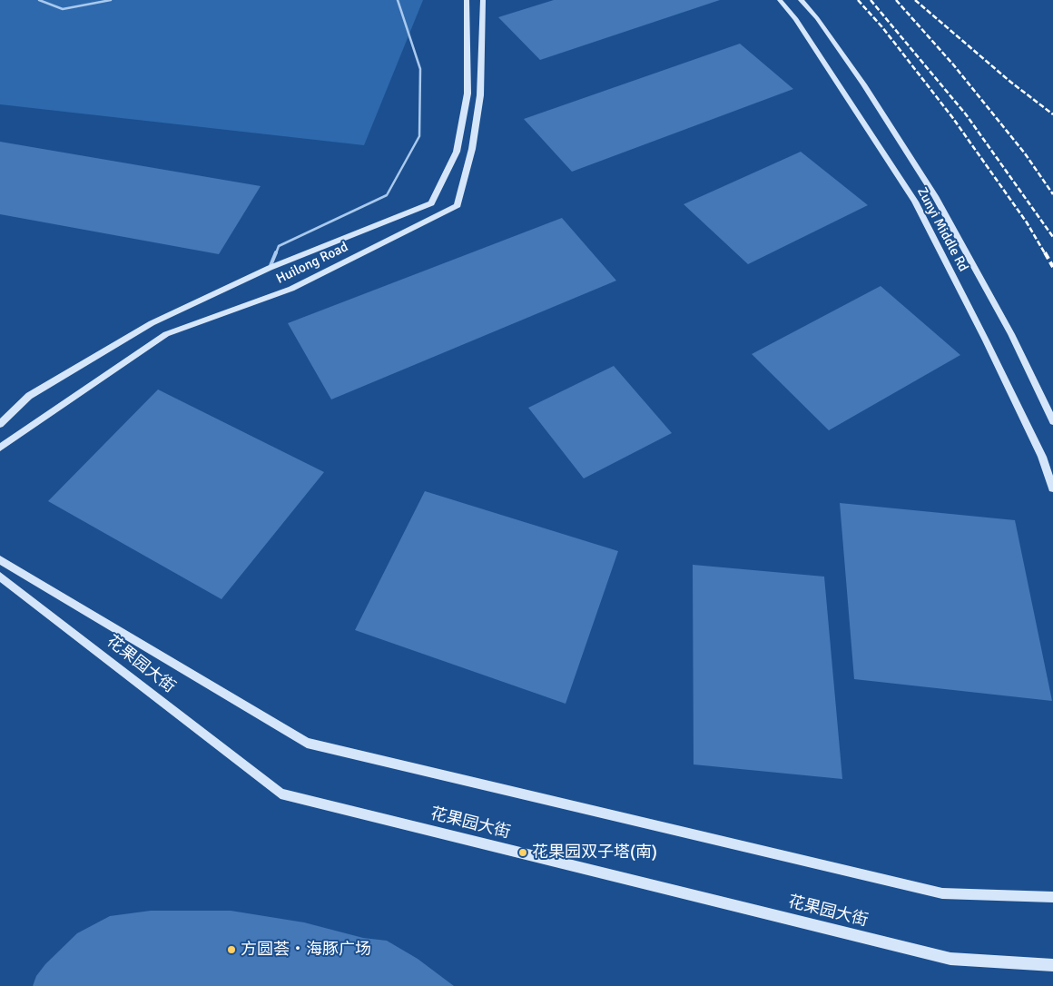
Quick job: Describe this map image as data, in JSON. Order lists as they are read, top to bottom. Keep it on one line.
{"streets":{"street":["Zunyi Middle Rd","Huilong Road","花果园大街"]},"places":["花果园双子塔(南)","方圆荟・海豚广场"]}
